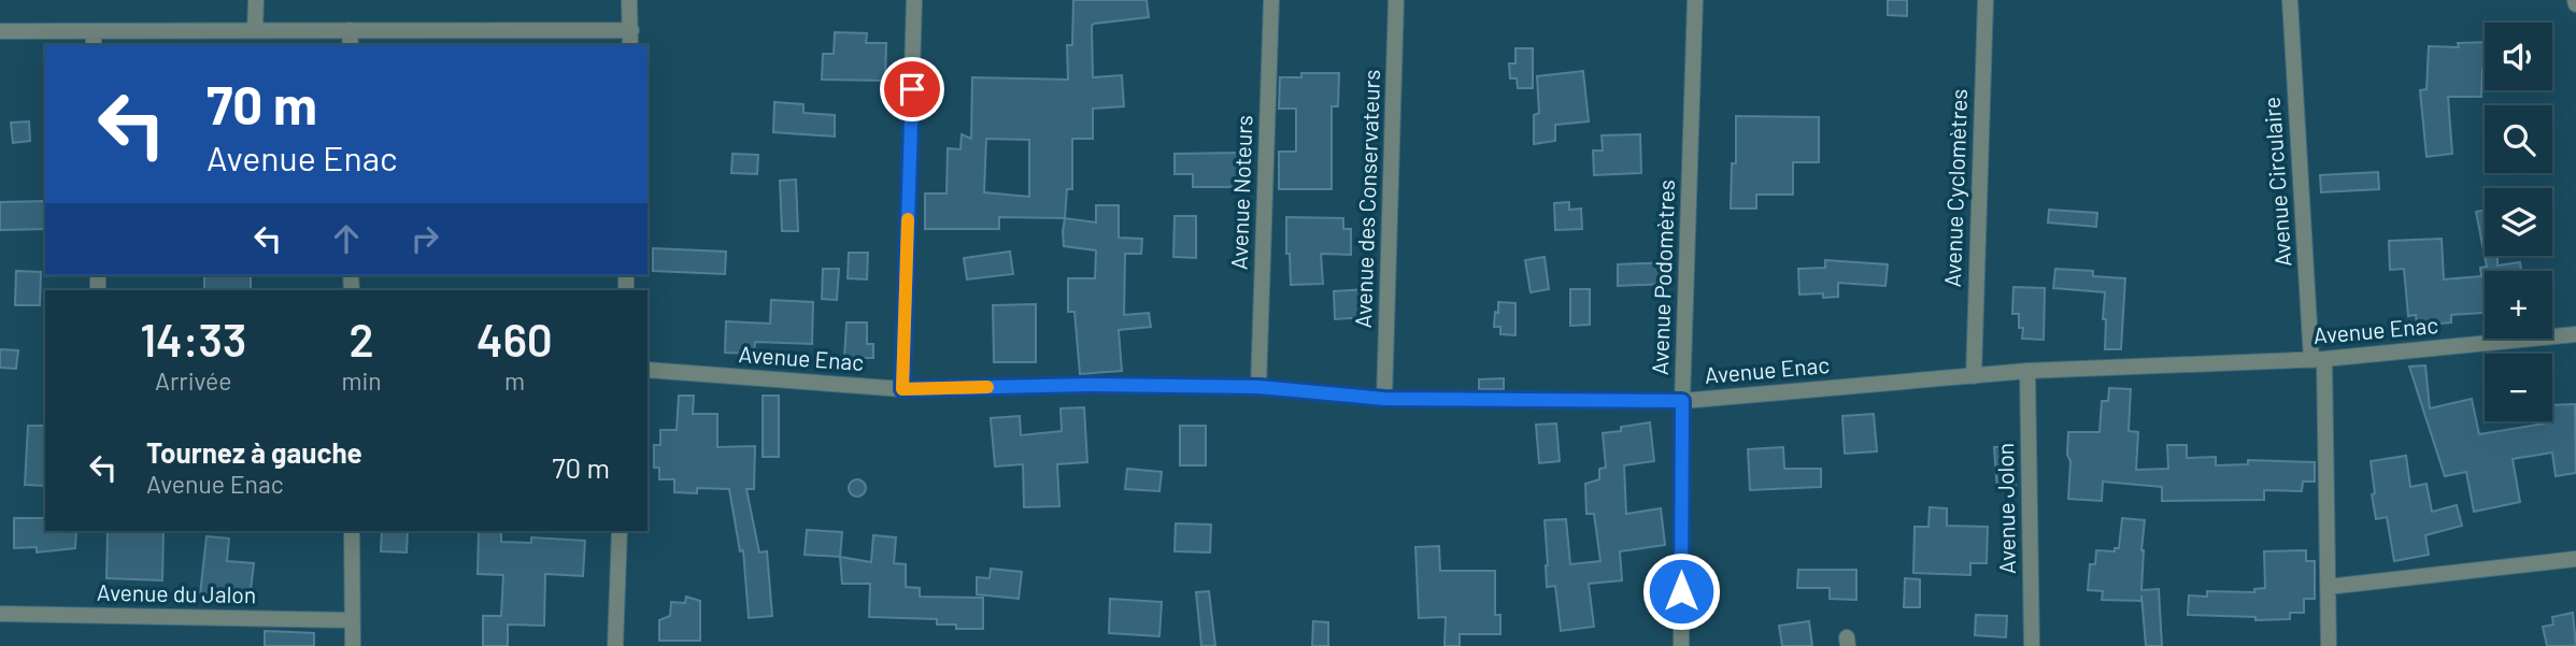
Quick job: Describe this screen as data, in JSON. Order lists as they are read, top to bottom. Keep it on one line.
{"streets":{"street":["Avenue Circulaire","Avenue Cyclomètres","Avenue Noteurs","Avenue des Conservateurs","Avenue Podomètres","Avenue Enac","Avenue Jolon","Avenue du Jalon"]},"crossings":[["Avenue Circulaire","Avenue Enac"],["Avenue Cyclomètres","Avenue Enac"],["Avenue Noteurs","Avenue Enac"],["Avenue des Conservateurs","Avenue Enac"],["Avenue Podomètres","Avenue Enac"],["Avenue Enac","Avenue Jolon"]],"page":{"map_buttons":["+","−"],"turn":["70 m","Avenue Enac"],"eta":["14:33","Arrivée","2","min","460","m"],"list":[{"name":"Tournez à gauche","note":"Avenue Enac","value":"70 m"}]}}
